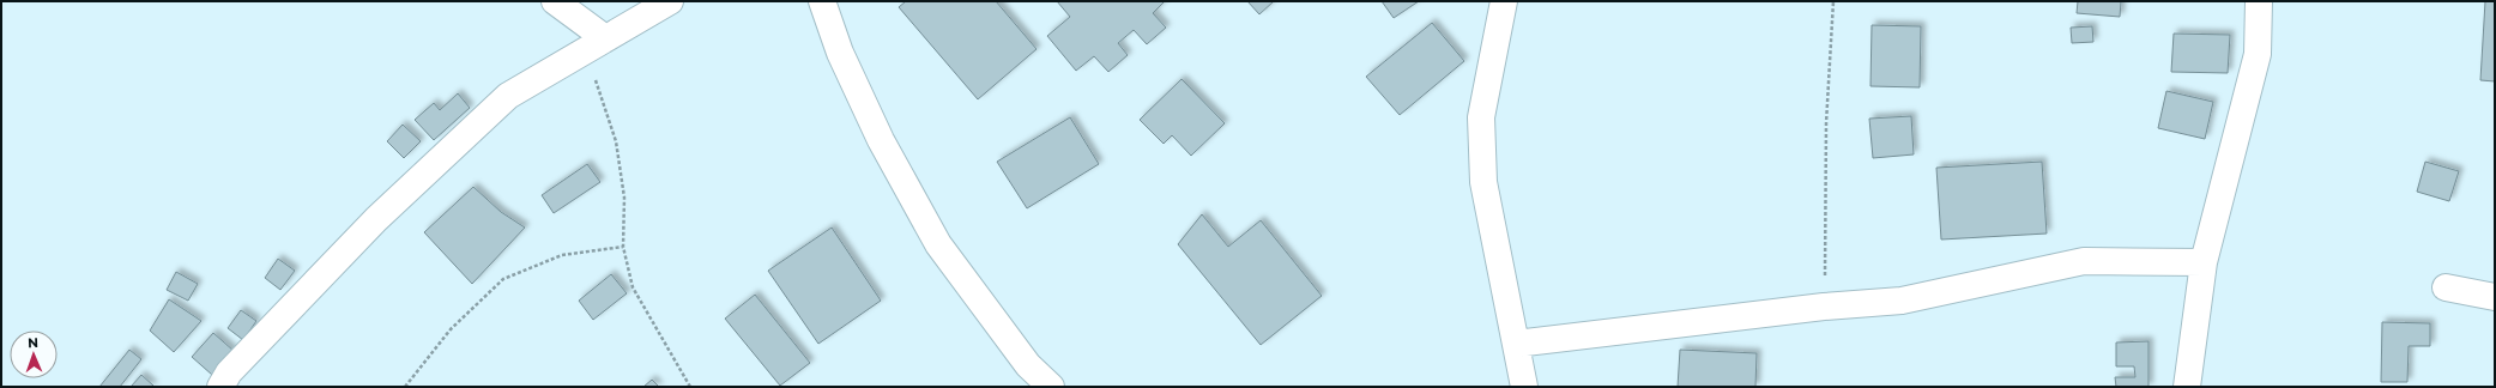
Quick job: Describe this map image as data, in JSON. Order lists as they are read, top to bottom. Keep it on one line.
{"north":"top"}
